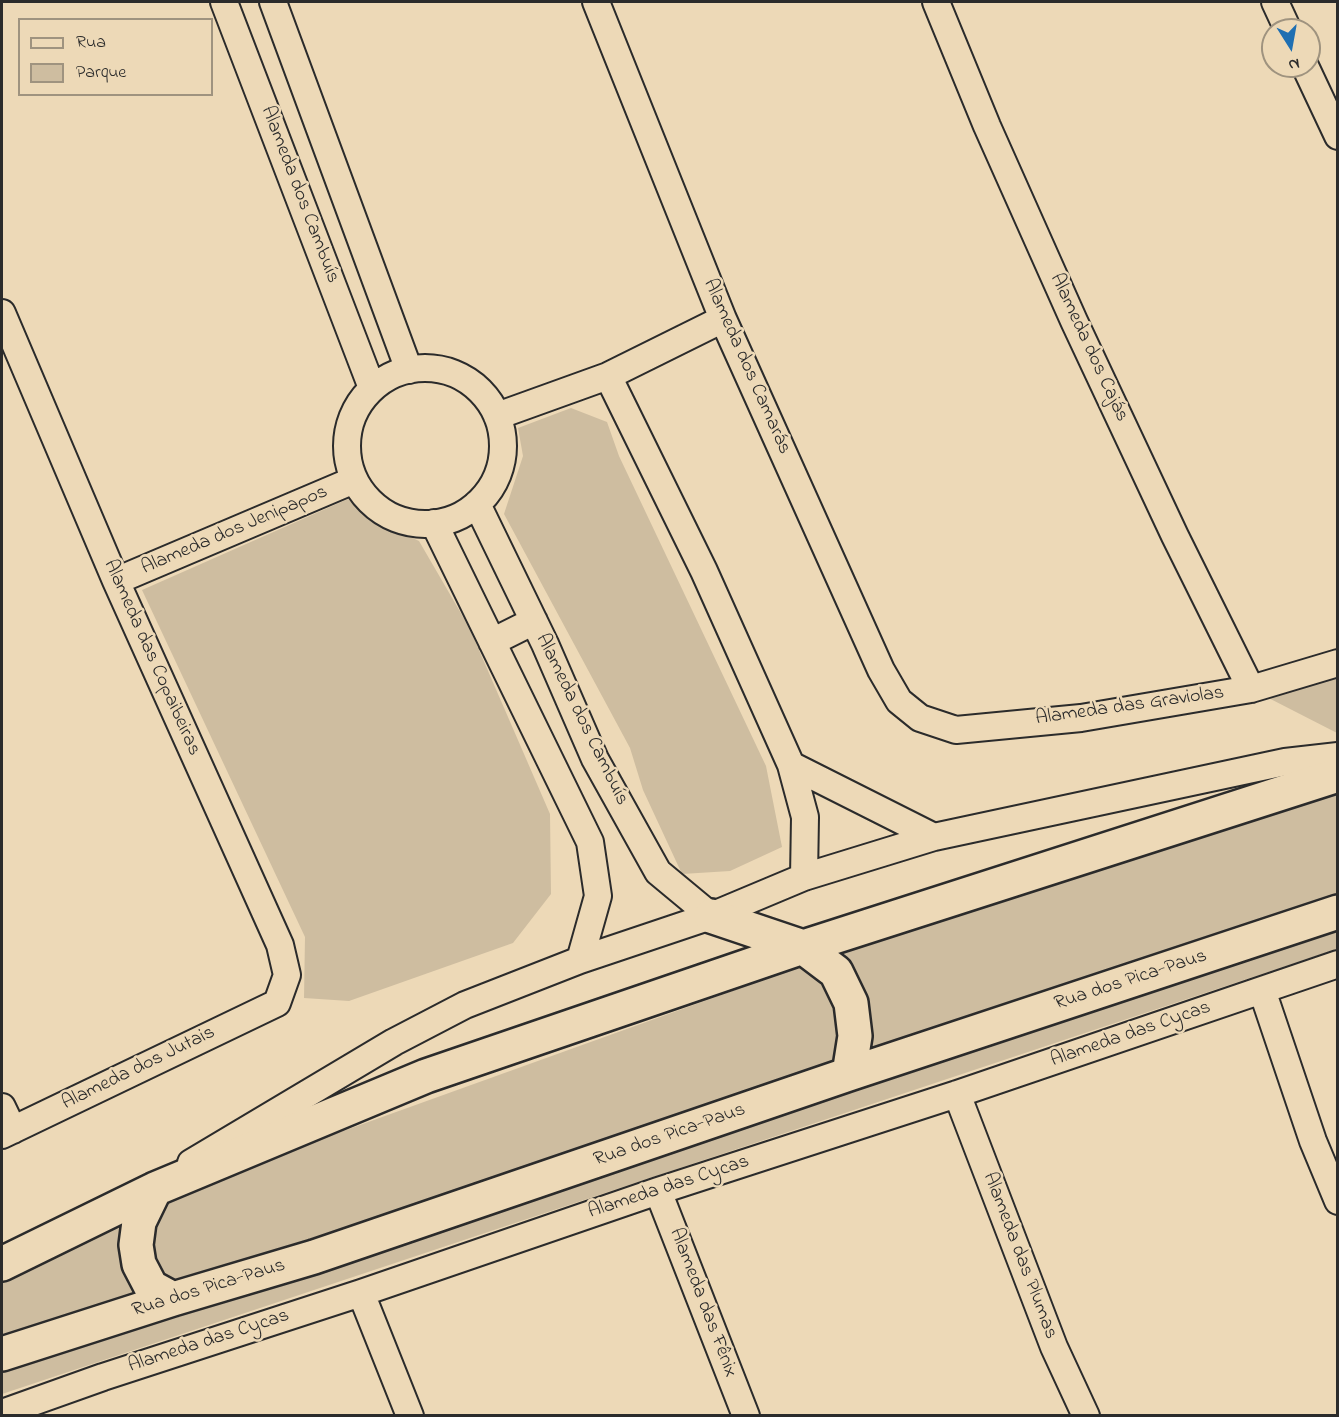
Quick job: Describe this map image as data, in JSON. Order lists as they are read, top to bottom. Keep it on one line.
{"streets":{"street":["Alameda dos Cambuís","Alameda dos Cajás","Alameda dos Camarás","Alameda dos Jenipapos","Alameda das Copaibeiras","Alameda das Graviolas","Rua dos Pica-Paus","Alameda das Cycas","Alameda dos Jutais","Alameda das Plumas","Alameda das Fênix"]},"crossings":[["Alameda dos Cambuís","Alameda dos Jenipapos"],["Alameda dos Cajás","Alameda das Graviolas"],["Alameda dos Camarás","Alameda das Graviolas"],["Alameda dos Jenipapos","Alameda das Copaibeiras"],["Alameda das Copaibeiras","Alameda dos Jutais"],["Alameda das Cycas","Alameda das Plumas"],["Alameda das Cycas","Alameda das Fênix"]],"legend":["Rua","Parque"],"north":"bottom"}
